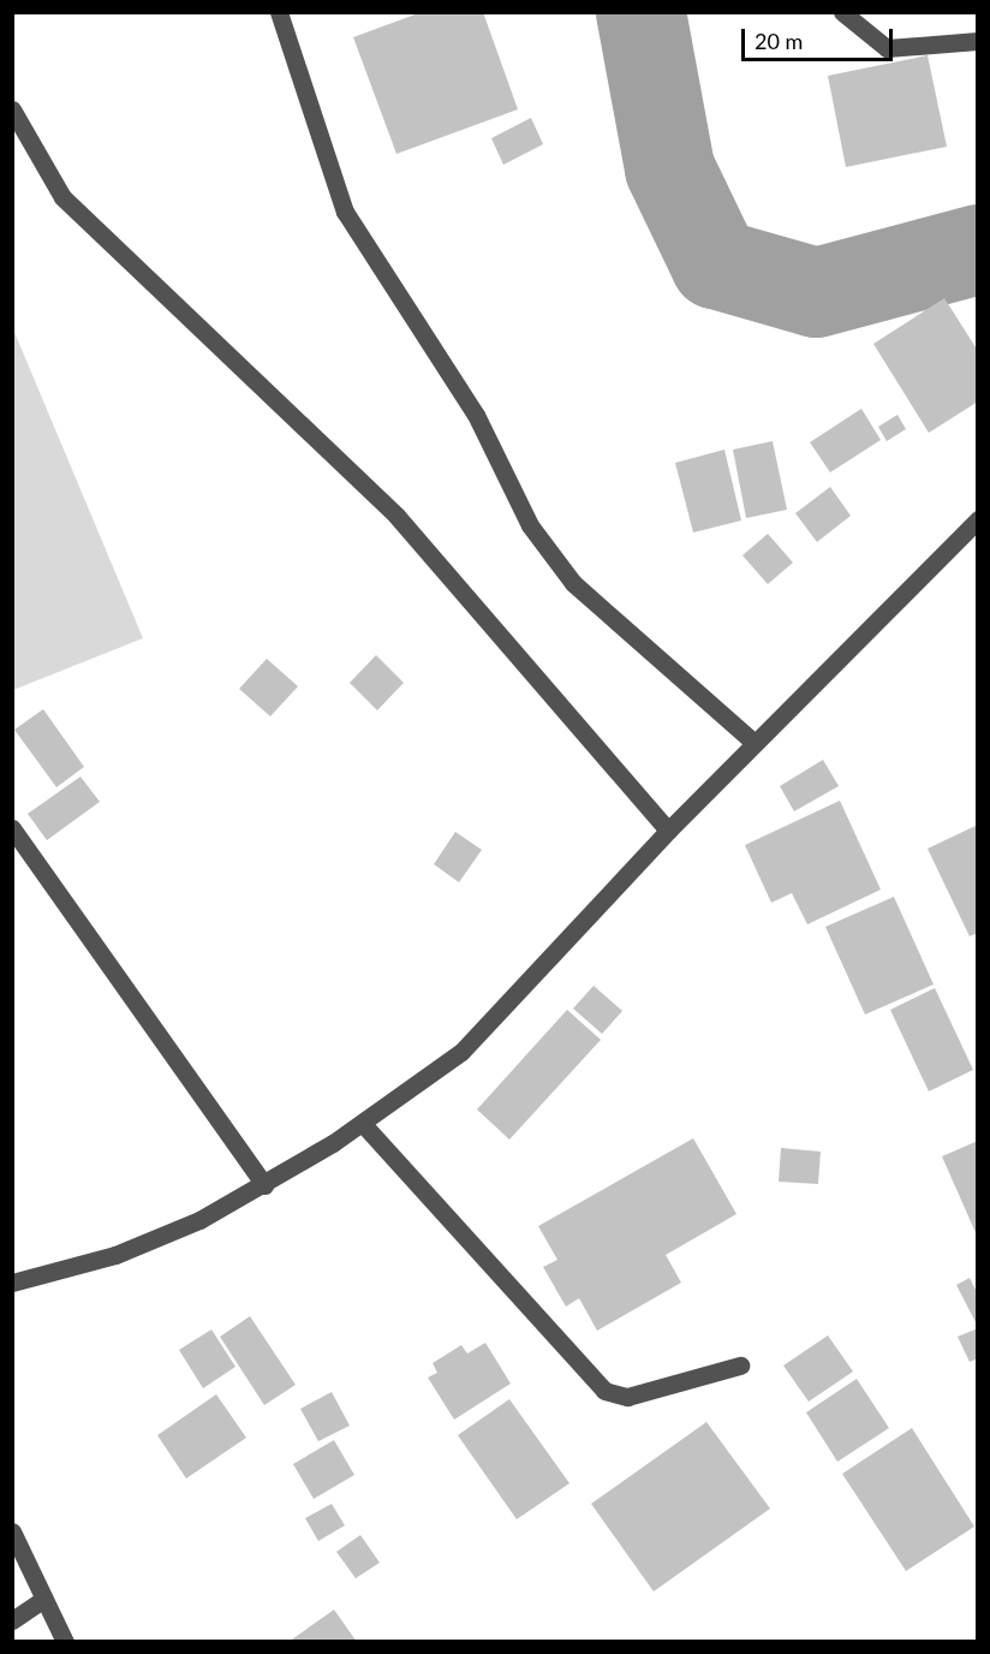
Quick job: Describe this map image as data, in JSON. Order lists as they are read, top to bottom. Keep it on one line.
{"scale_bar":"20 m"}
